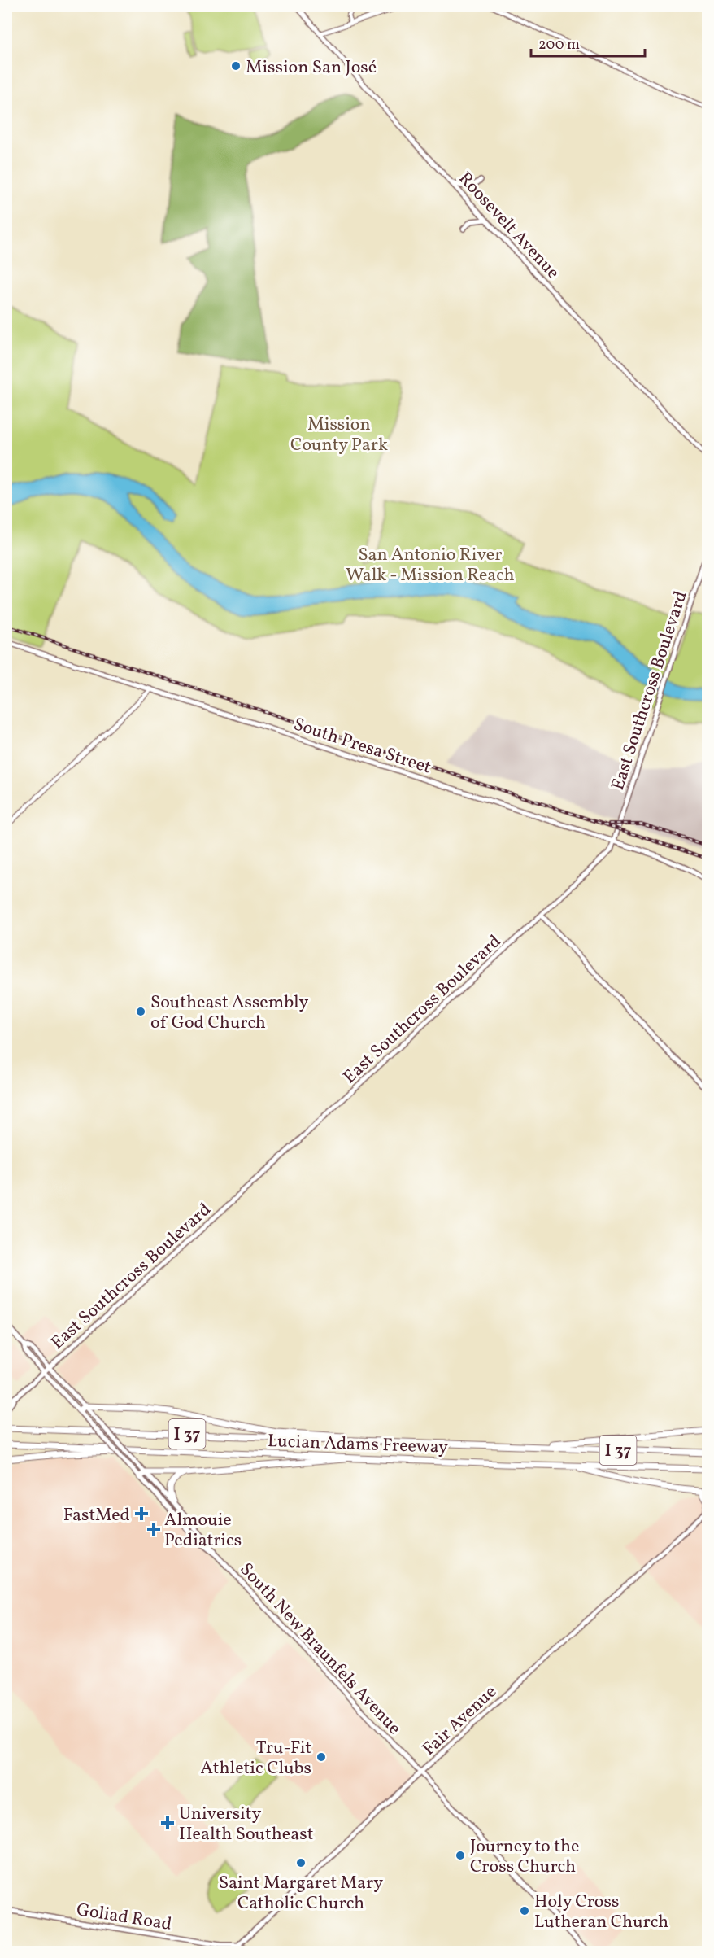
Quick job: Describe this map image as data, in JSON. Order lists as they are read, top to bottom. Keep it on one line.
{"streets":{"highway":["I 37","Lucian Adams Freeway"],"main road":["Roosevelt Avenue","East Southcross Boulevard","South Presa Street","South New Braunfels Avenue","Fair Avenue","Goliad Road"]},"crossings":[["East Southcross Boulevard","South Presa Street"],["East Southcross Boulevard","South New Braunfels Avenue"],["South New Braunfels Avenue","Fair Avenue"],["Fair Avenue","Goliad Road"]],"parks":["Mission County Park","San Antonio River Walk - Mission Reach"],"places":{"other":["Mission San José","Southeast Assembly of God Church","Tru-Fit Athletic Clubs","Journey to the Cross Church","Saint Margaret Mary Catholic Church","Holy Cross Lutheran Church"],"health":["FastMed","Almouie Pediatrics","University Health Southeast"]},"scale_bar":"200 m"}
